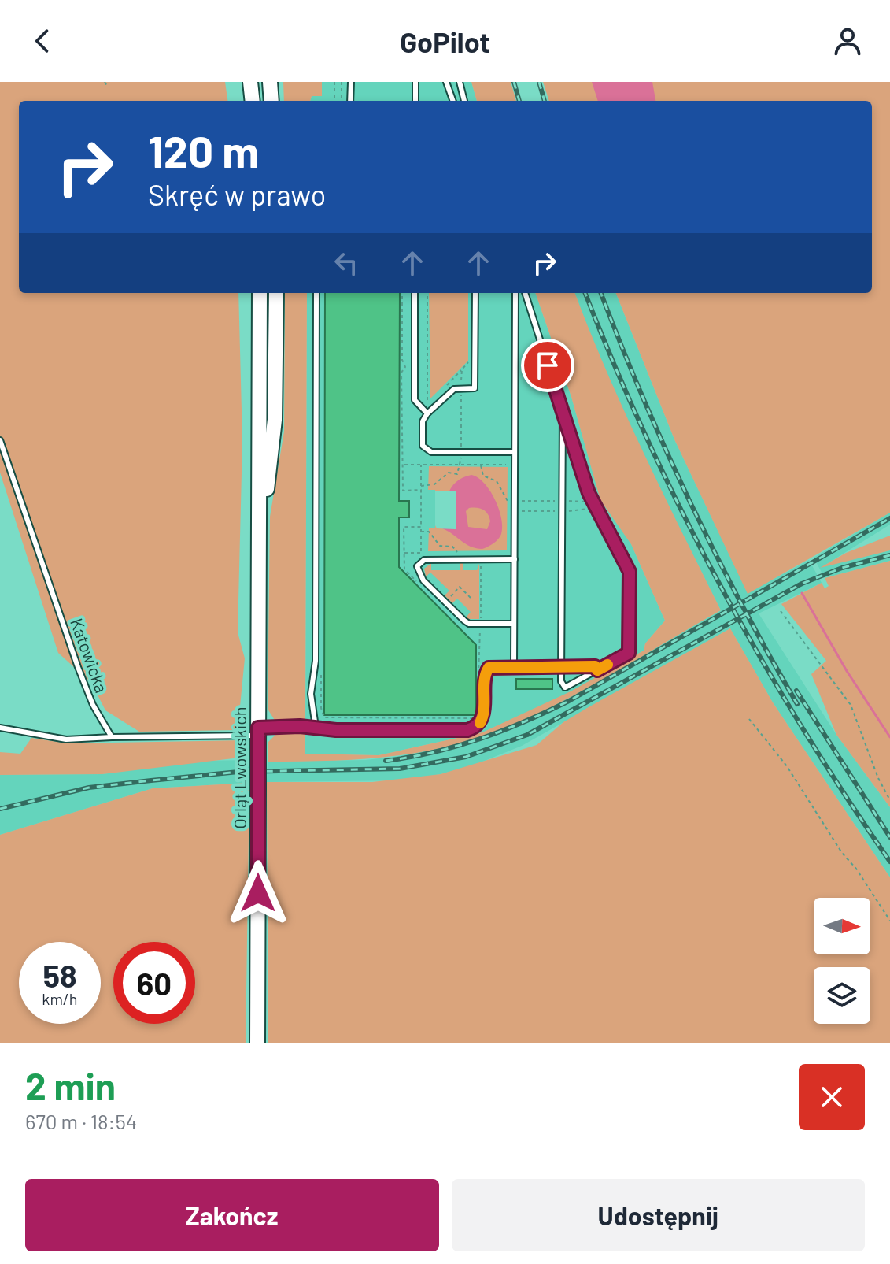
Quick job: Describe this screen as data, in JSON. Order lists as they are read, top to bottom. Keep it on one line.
{"streets":{"main road":["Orląt Lwowskich"],"lane":["Katowicka"]},"north":"right","page":{"header":"GoPilot","turn":["120 m","Skręć w prawo"],"speed":"58 km/h","limit":"60","heading":["2 min","670 m · 18:54"],"buttons":["Zakończ","Udostępnij"]}}
